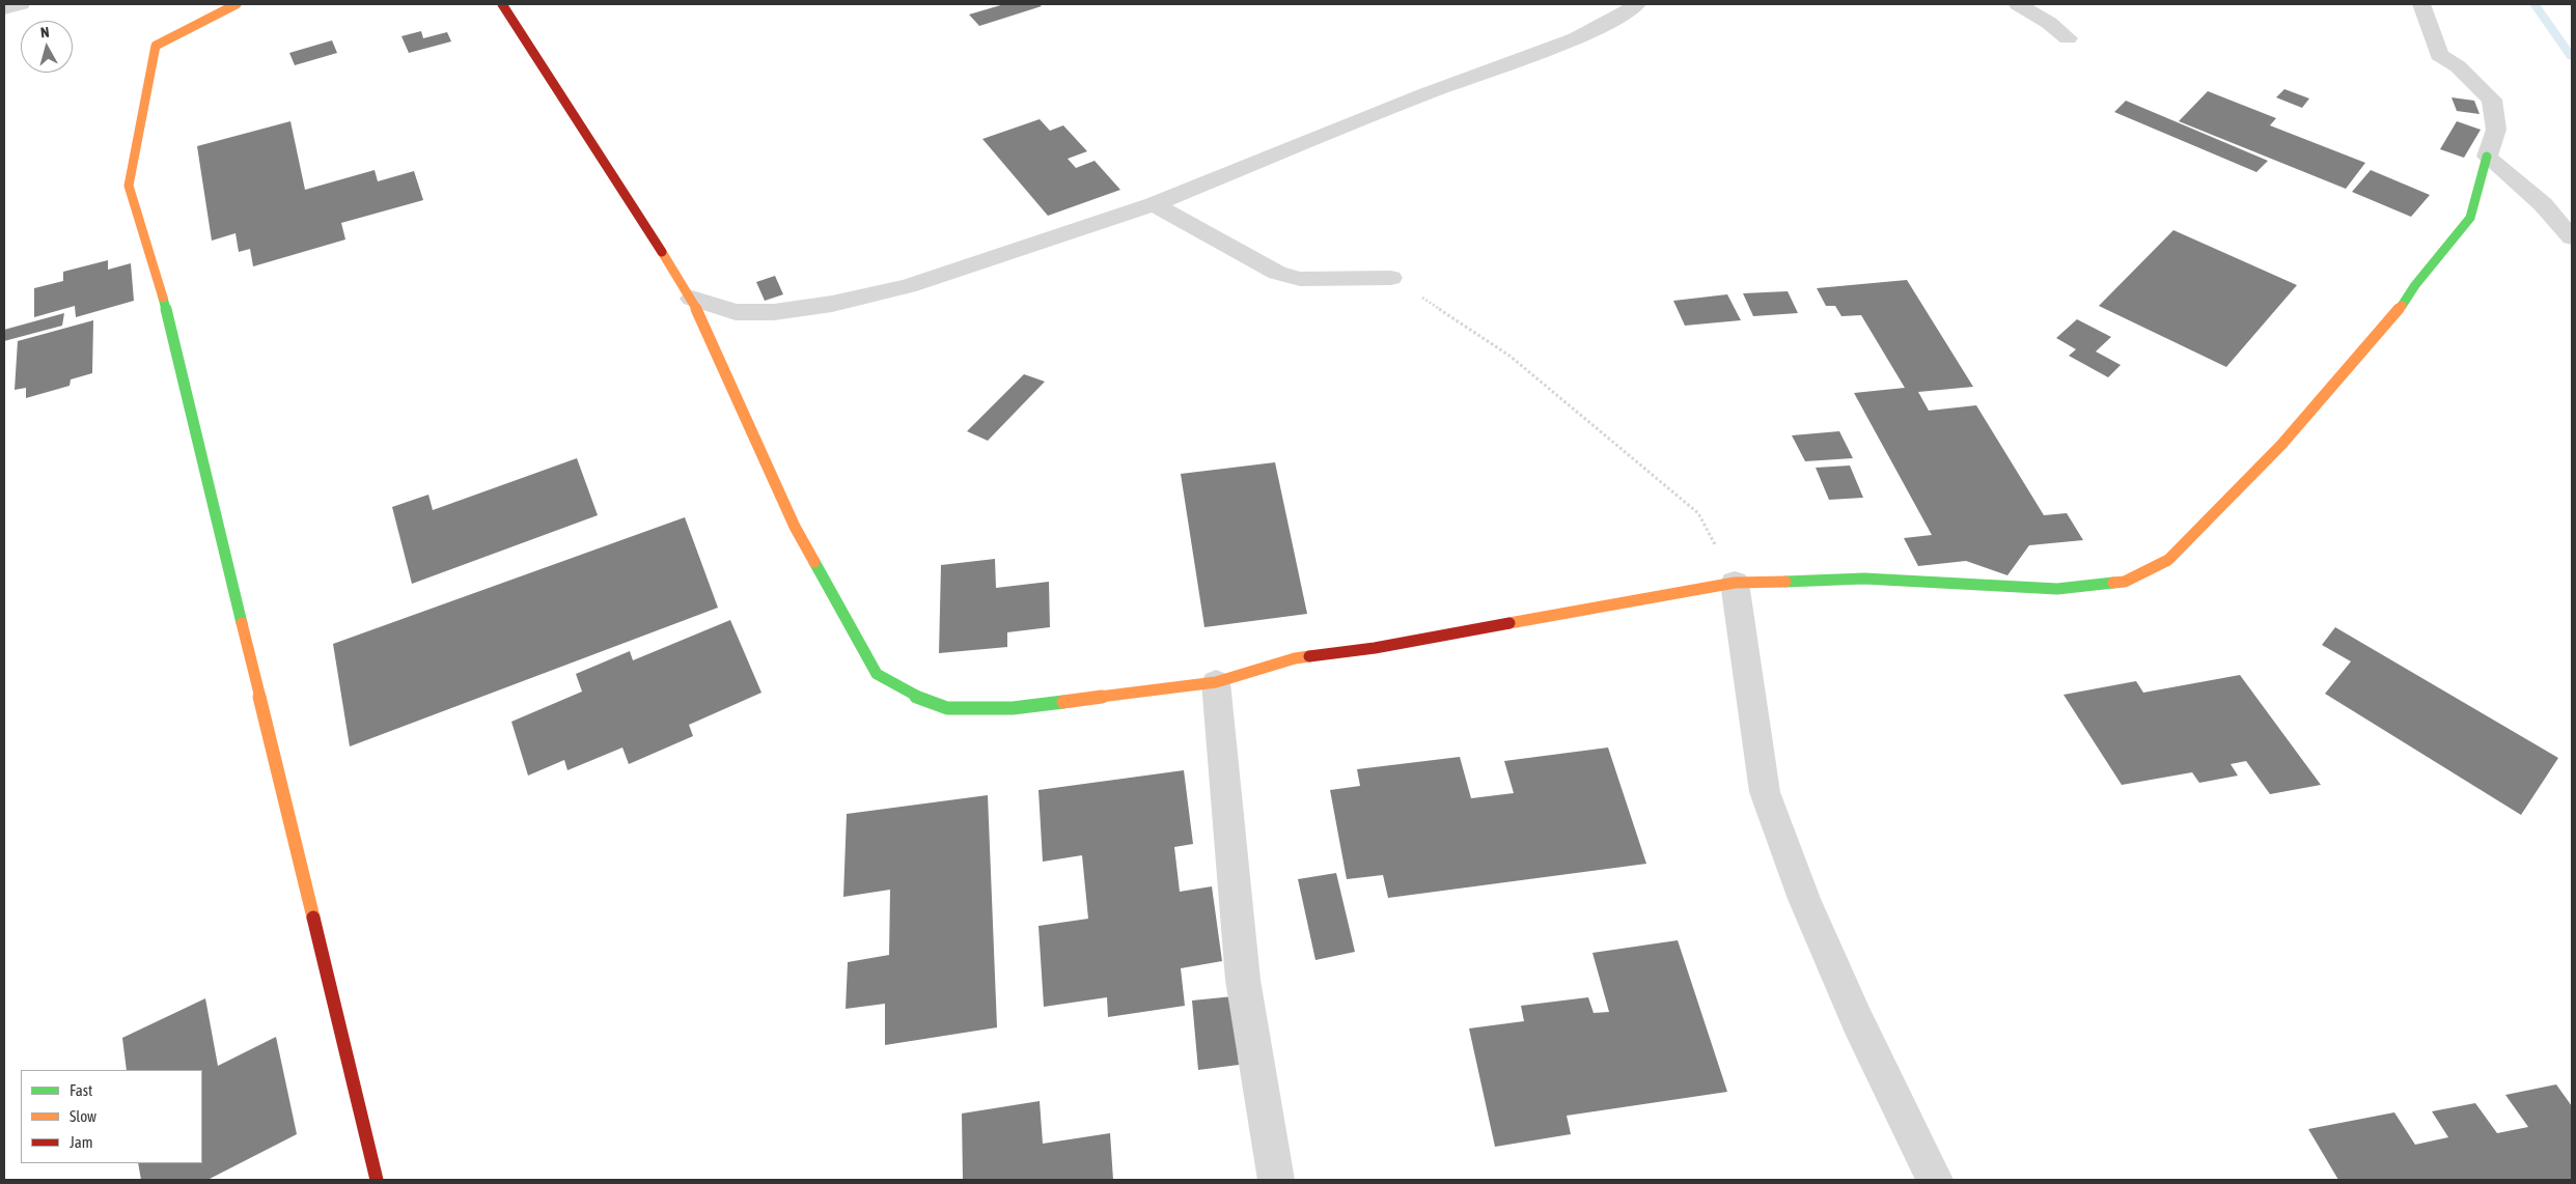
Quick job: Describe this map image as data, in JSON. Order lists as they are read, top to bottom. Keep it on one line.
{"legend":["Fast","Slow","Jam"],"north":"top"}
